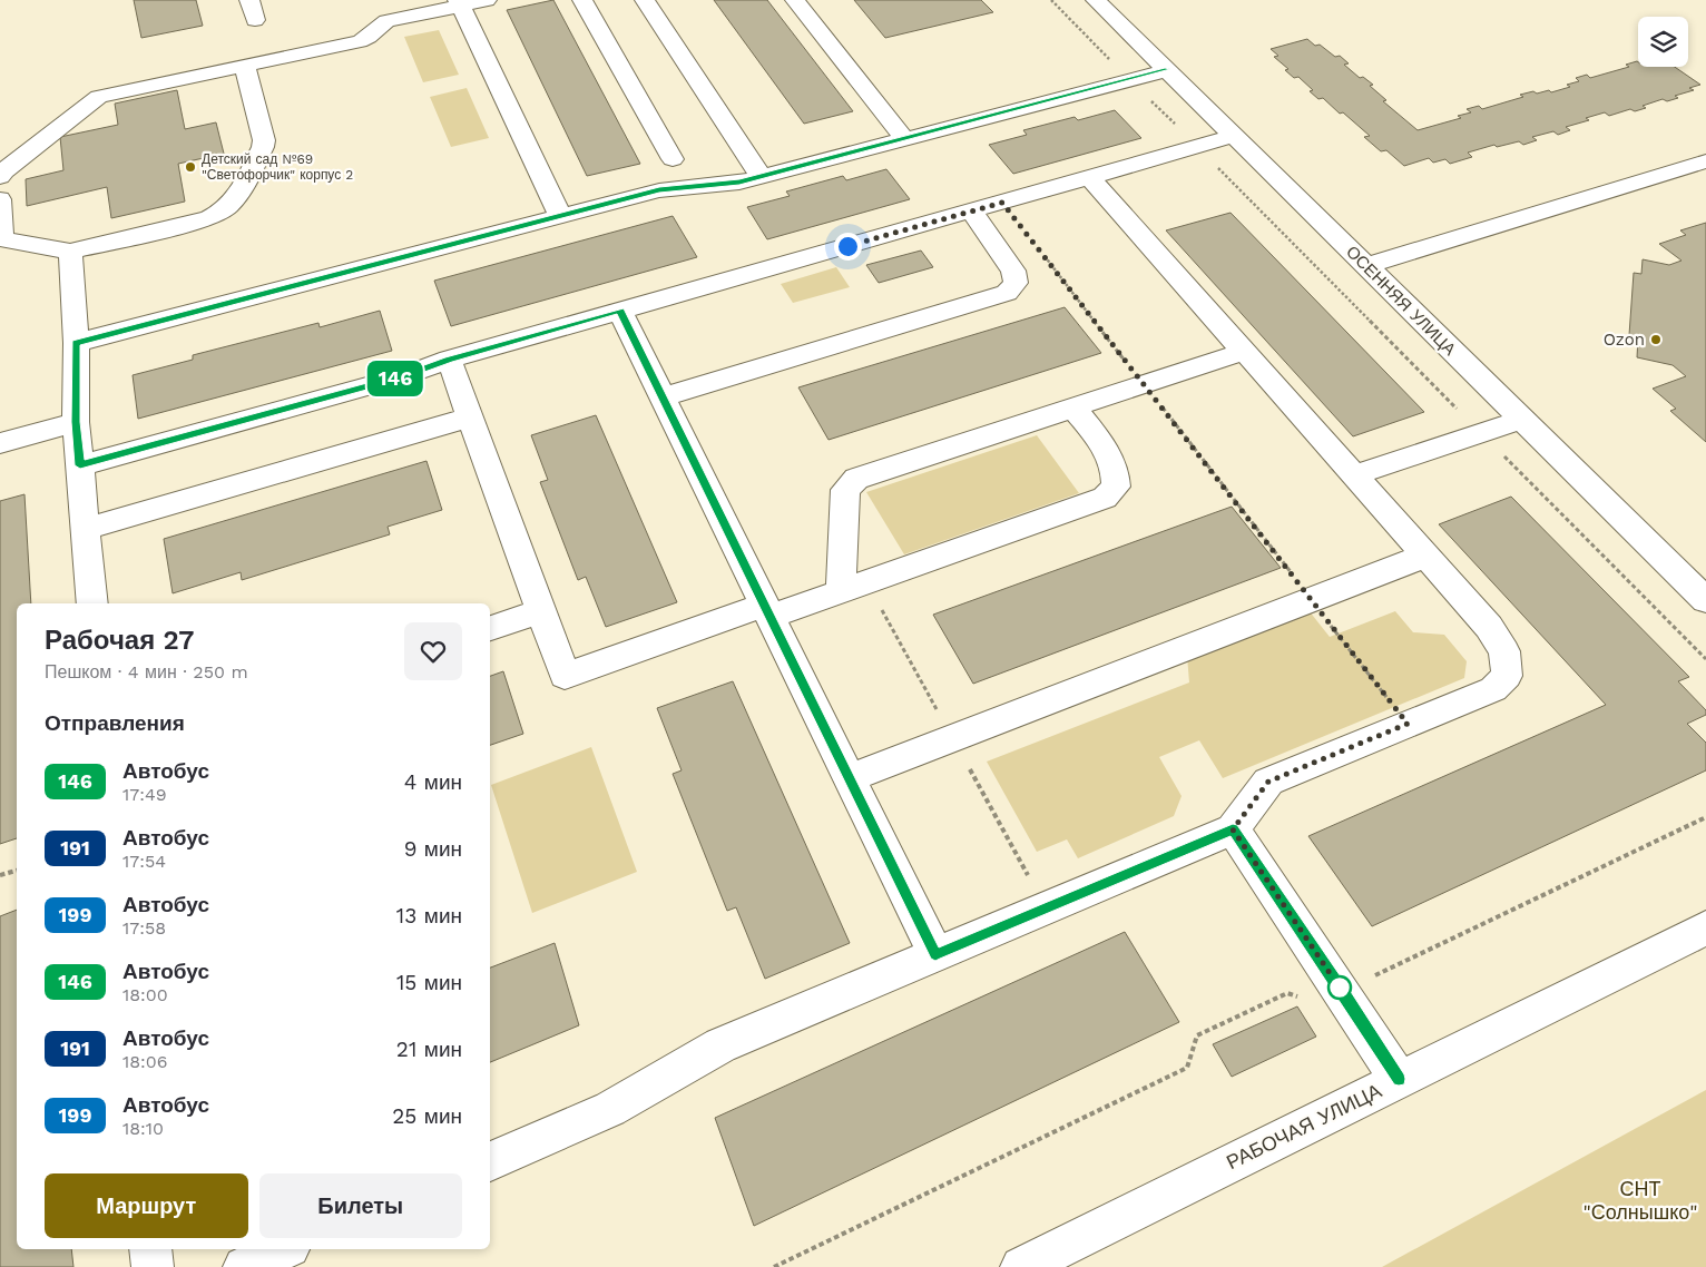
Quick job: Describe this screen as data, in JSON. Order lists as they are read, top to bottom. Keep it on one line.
{"streets":{"street":["ОСЕННЯЯ УЛИЦА","РАБОЧАЯ УЛИЦА"]},"parks":["СНТ \"Солнышко\""],"places":["Детский сад №69 \"Светофорчик\" корпус 2","Ozon"],"lines":["bus line 146"],"page":{"on_map":"146","heading":[["Рабочая 27","Пешком · 4 мин · 250 m"],"Отправления"],"list":[{"mark":"146","name":"Автобус","note":"17:49","value":"4 мин"},{"mark":"191","name":"Автобус","note":"17:54","value":"9 мин"},{"mark":"199","name":"Автобус","note":"17:58","value":"13 мин"},{"mark":"146","name":"Автобус","note":"18:00","value":"15 мин"},{"mark":"191","name":"Автобус","note":"18:06","value":"21 мин"},{"mark":"199","name":"Автобус","note":"18:10","value":"25 мин"}],"buttons":["Маршрут","Билеты"]}}
